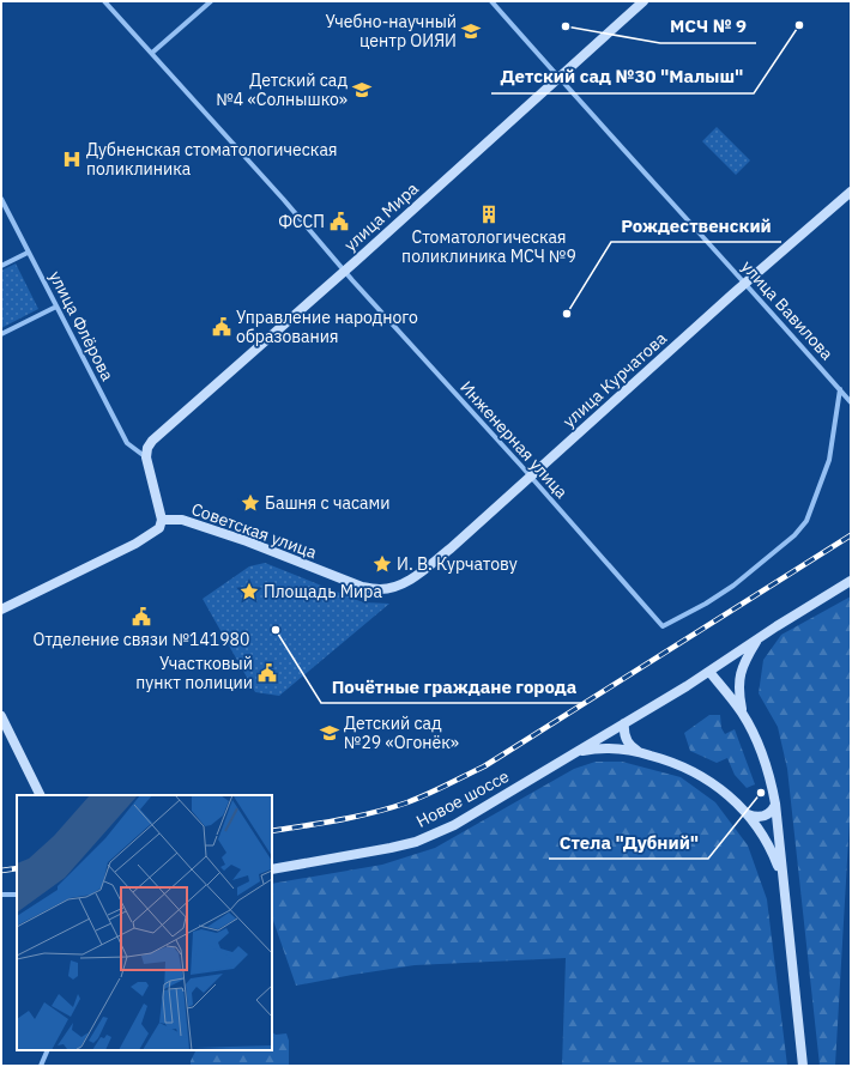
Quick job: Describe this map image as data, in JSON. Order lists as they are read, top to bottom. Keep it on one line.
{"streets":{"main road":["улица Мира","улица Курчатова","Советская улица","Новое шоссе"],"street":["улица Вавилова","улица Флёрова","Инженерная улица"]},"crossings":[["улица Мира","улица Вавилова"],["улица Мира","улица Флёрова"],["улица Мира","Инженерная улица"],["улица Вавилова","улица Курчатова"],["улица Вавилова","Инженерная улица"],["улица Курчатова","Инженерная улица"],["улица Курчатова","Советская улица"]],"places":{"other":["Детский сад №30 \"Малыш\"","МСЧ № 9","Рождественский","Почётные граждане города","Стела \"Дубний\""],"school or university":["Учебно-научный центр ОИЯИ","Детский сад №4 «Солнышко»","Детский сад №29 «Огонёк»"],"hospital":["Дубненская стоматологическая поликлиника"],"building":["Стоматологическая поликлиника МСЧ №9"],"public building":["ФССП","Управление народного образования","Отделение связи №141980","Участковый пункт полиции"],"place":["Башня с часами","И. В. Курчатову","Площадь Мира"]}}
